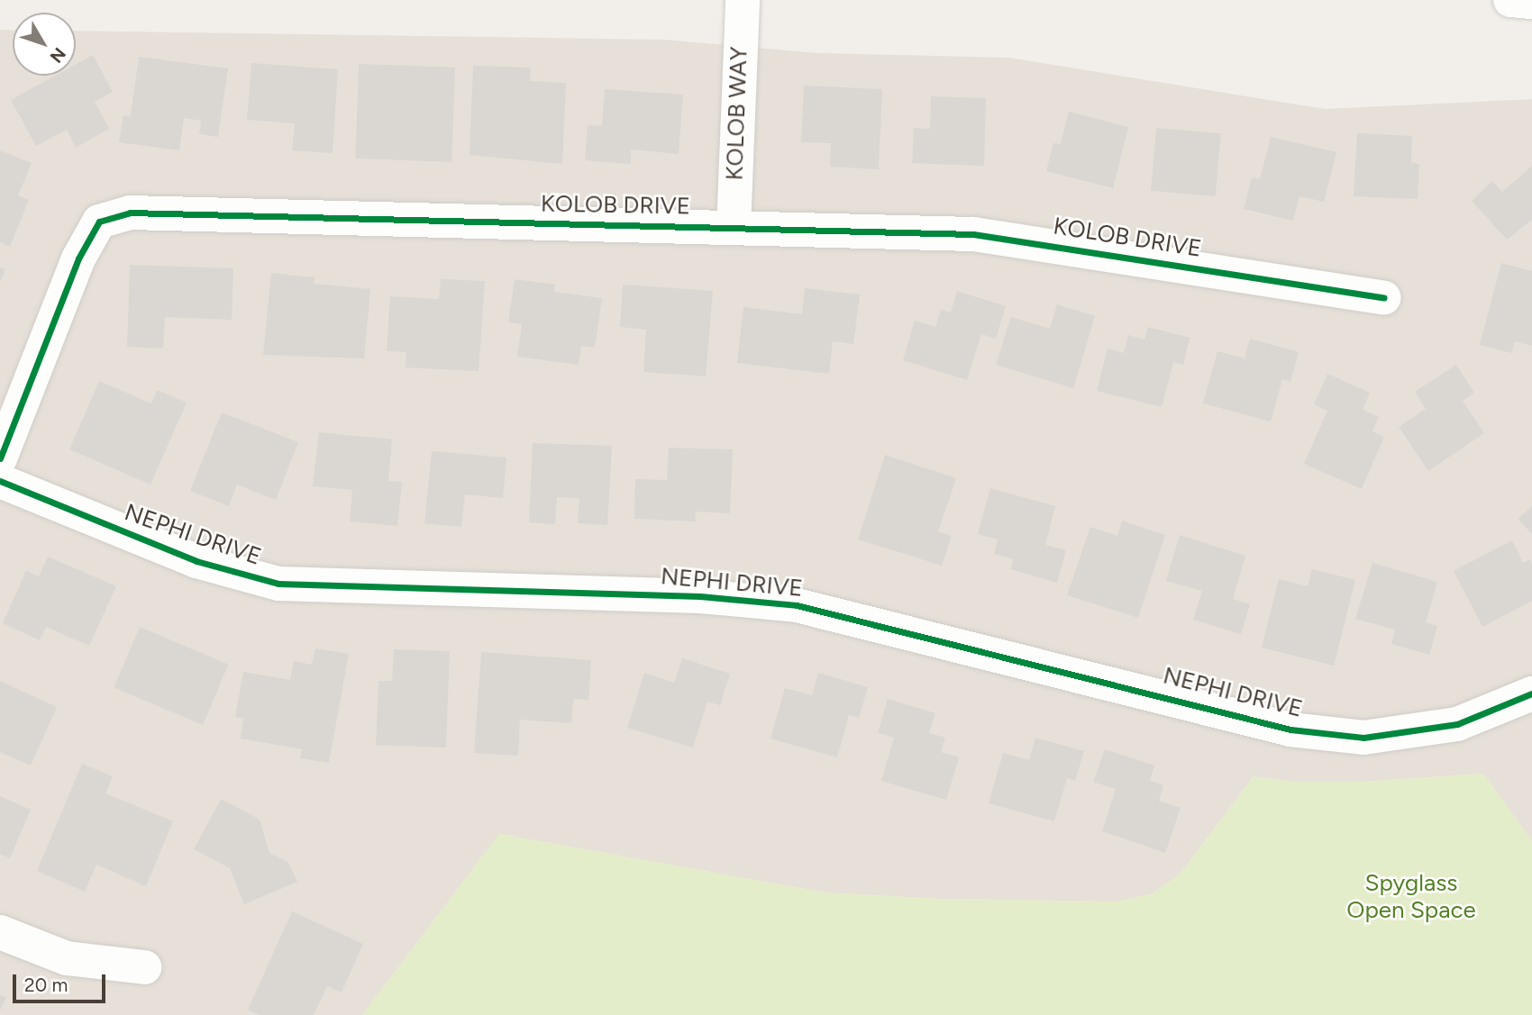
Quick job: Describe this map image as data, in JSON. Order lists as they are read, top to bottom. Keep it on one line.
{"streets":{"street":["KOLOB WAY","KOLOB DRIVE","NEPHI DRIVE"]},"crossings":[["KOLOB WAY","KOLOB DRIVE"]],"parks":["Spyglass Open Space"],"scale_bar":"20 m","north":"bottom right"}
